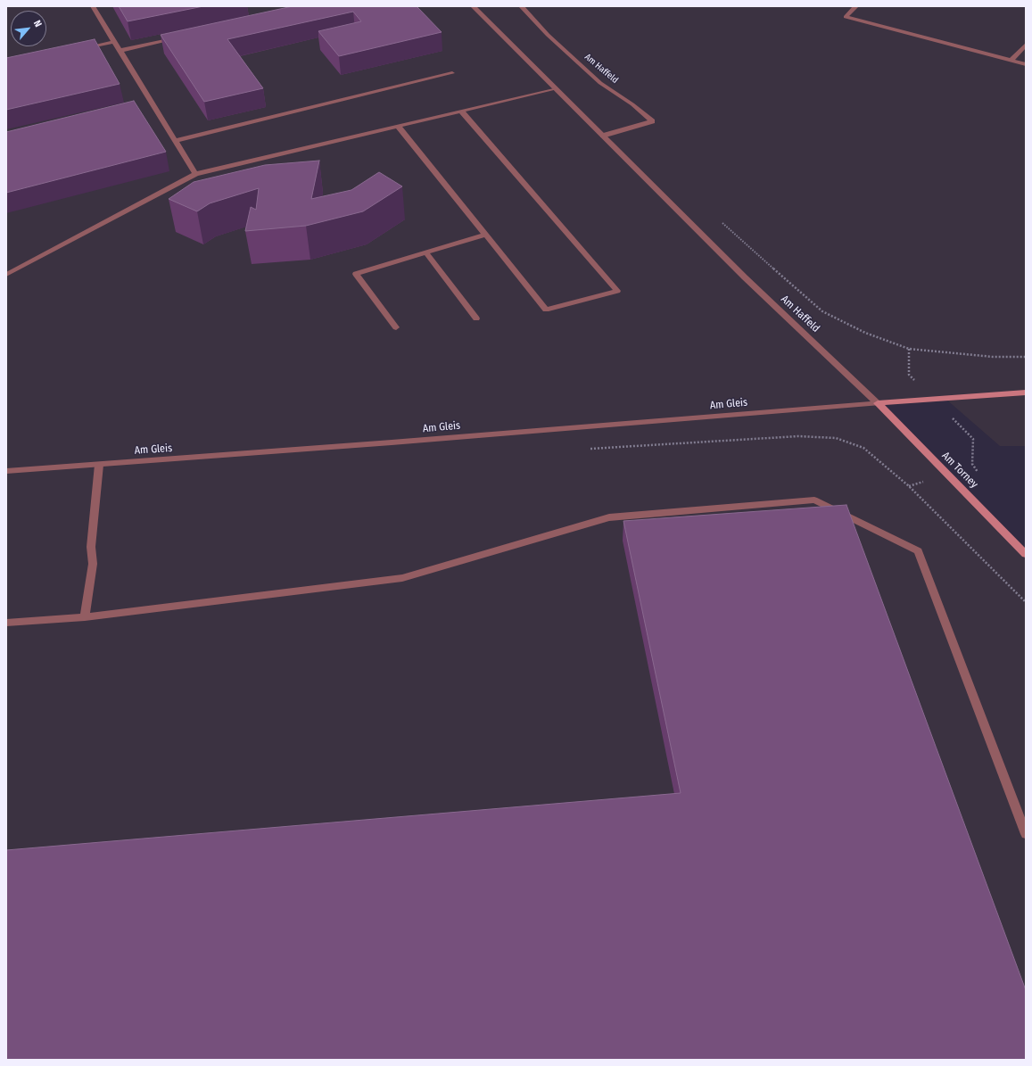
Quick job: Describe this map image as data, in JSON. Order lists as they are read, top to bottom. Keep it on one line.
{"streets":{"street":["Am Haffeld","Am Gleis","Am Torney"]},"crossings":[["Am Haffeld","Am Gleis"],["Am Haffeld","Am Torney"],["Am Gleis","Am Torney"]],"north":"top right"}
